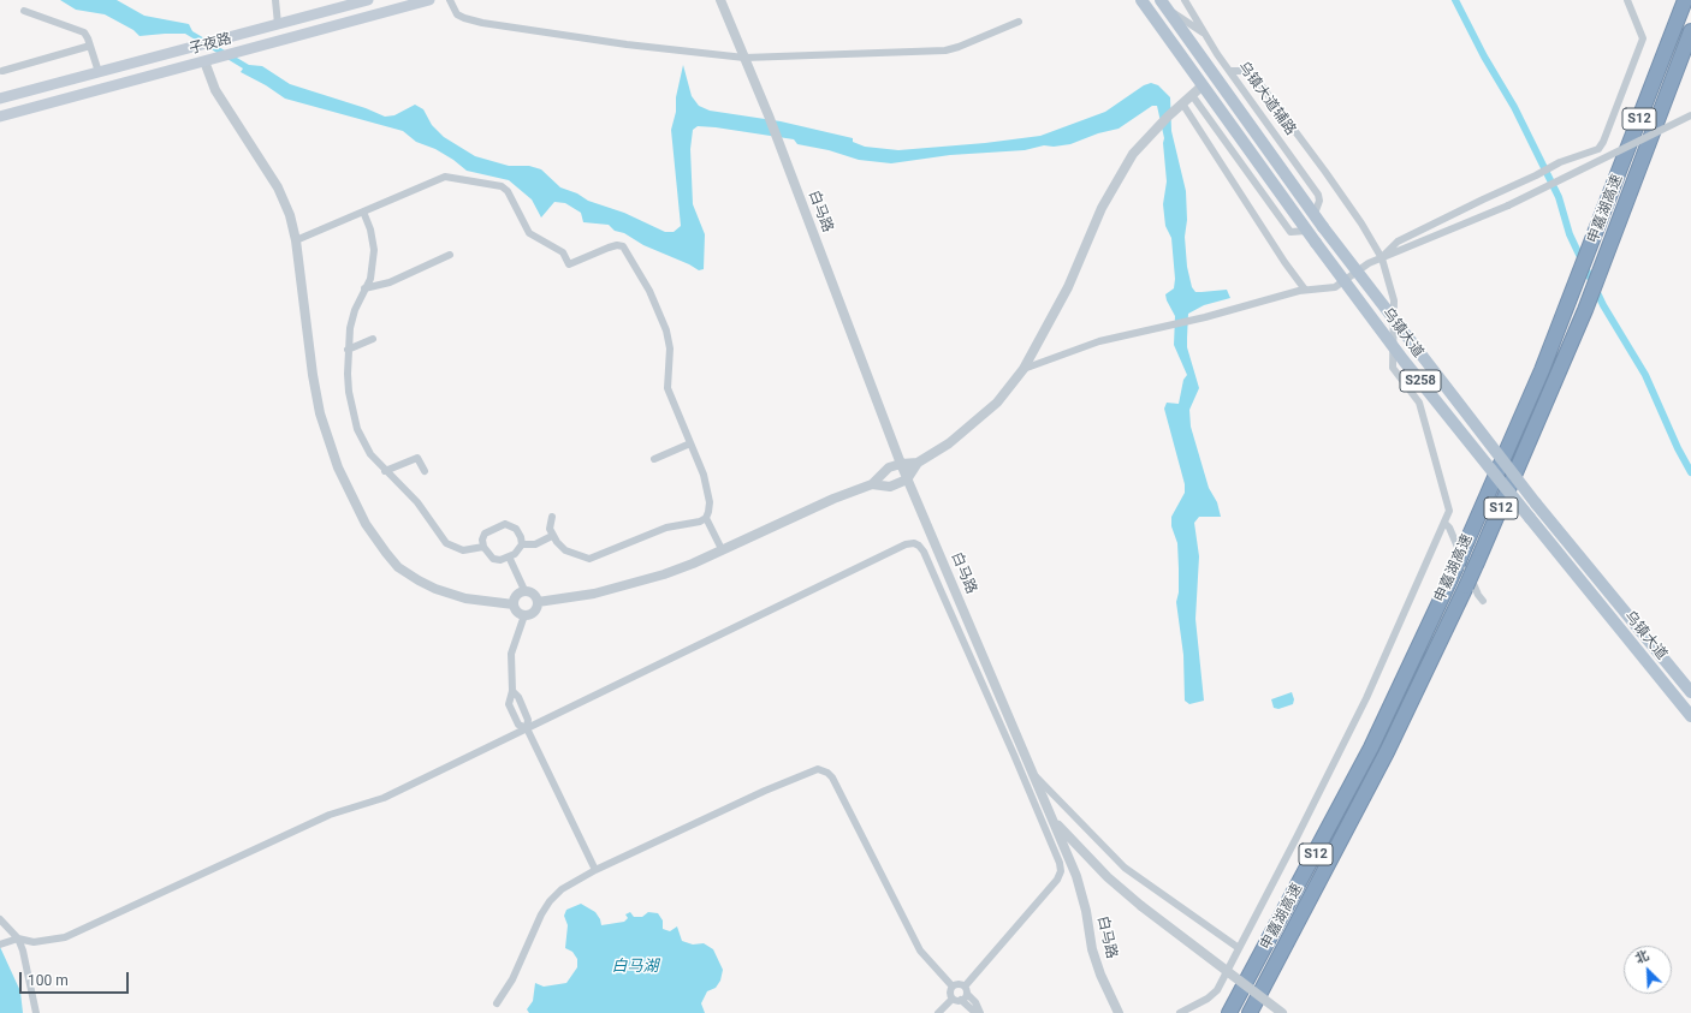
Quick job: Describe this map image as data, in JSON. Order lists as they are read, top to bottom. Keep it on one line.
{"streets":{"highway":["S12","申嘉湖高速"],"main road":["子夜路","乌镇大道","S258"],"street":["乌镇大道辅路","白马路"]},"crossings":[["乌镇大道辅路","乌镇大道"]],"water":["白马湖"],"scale_bar":"100 m","north":"top left"}
